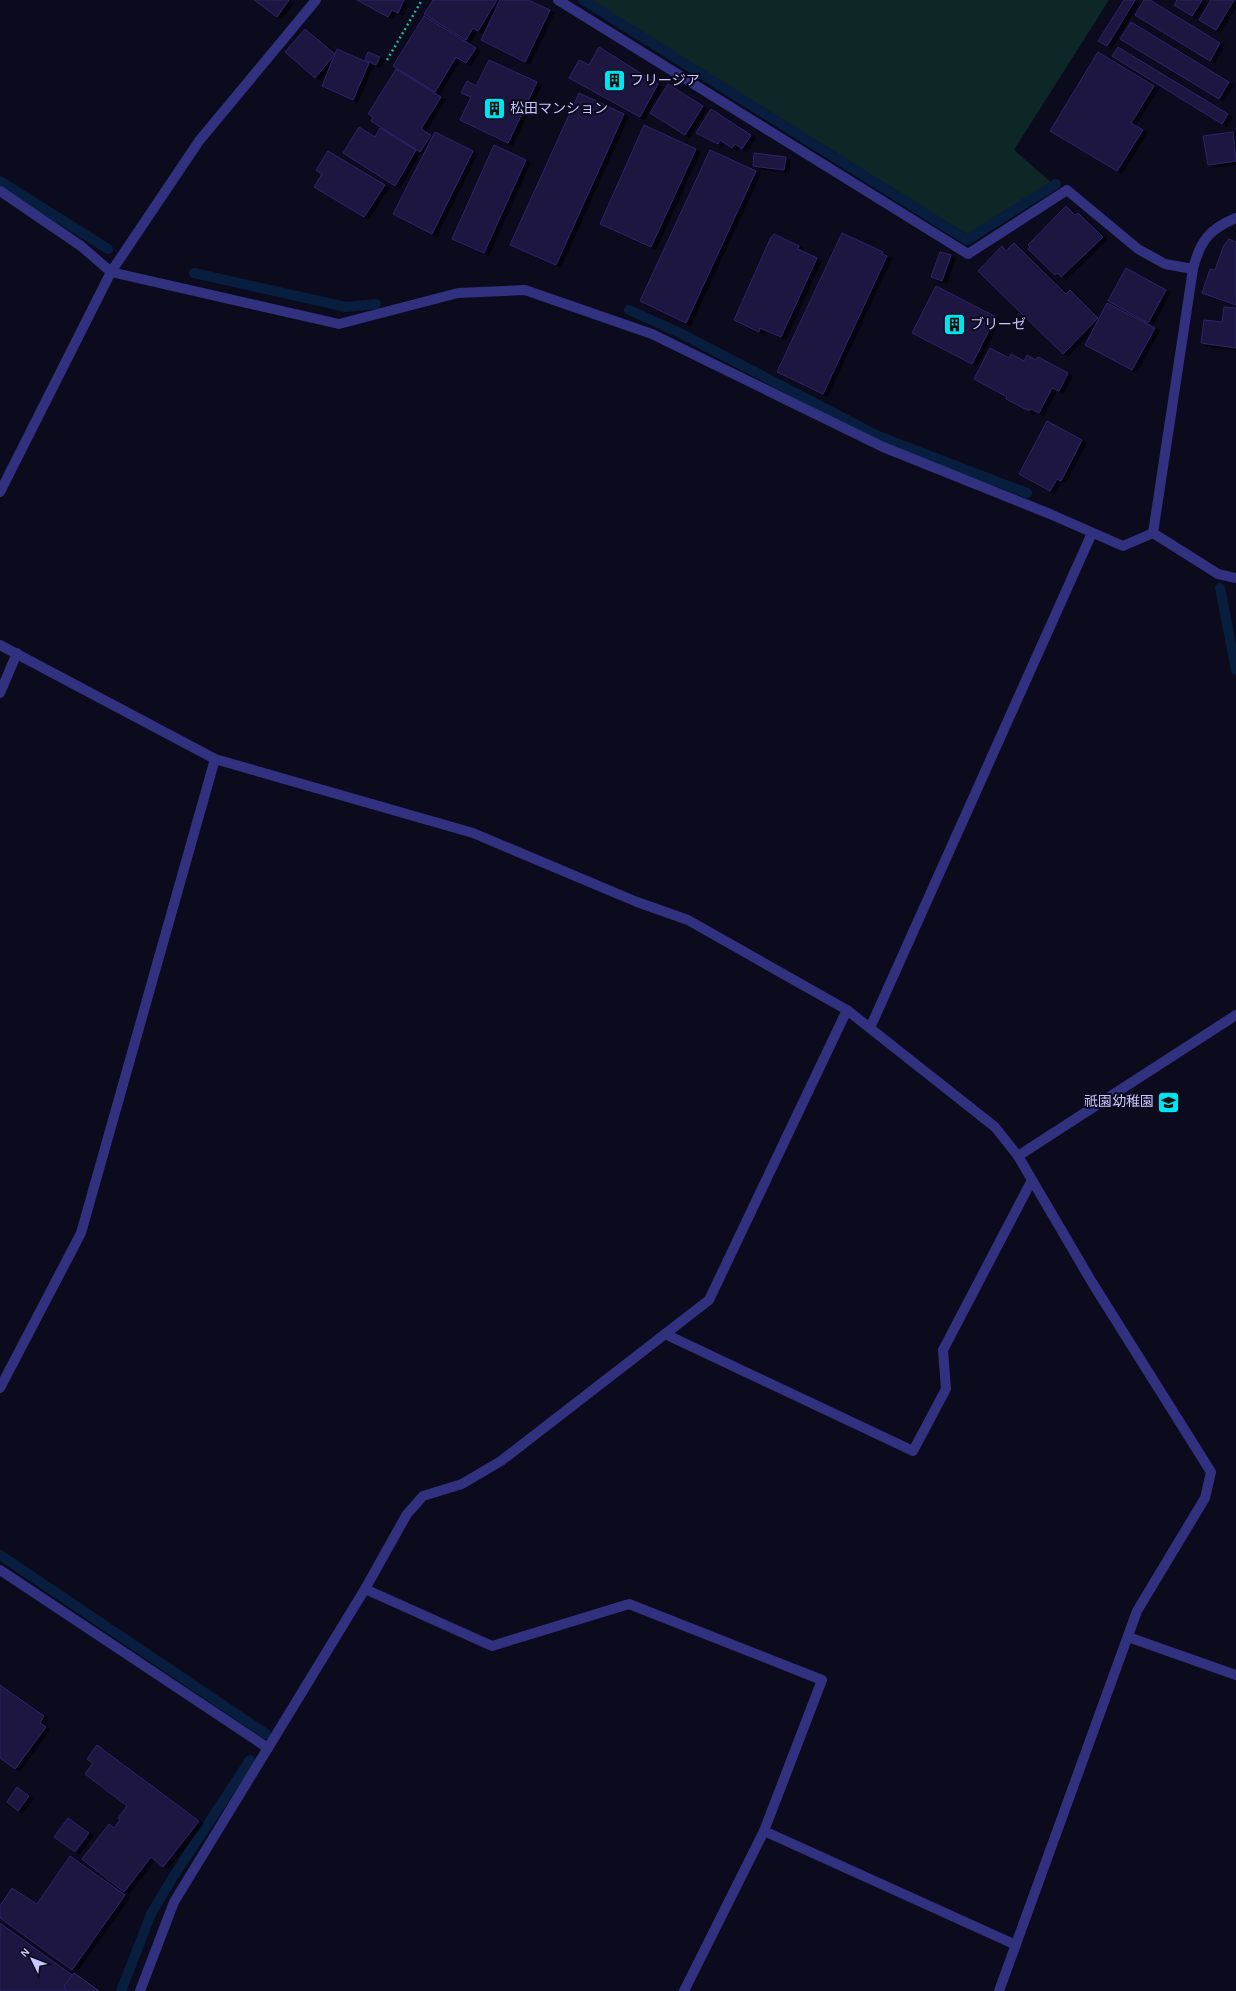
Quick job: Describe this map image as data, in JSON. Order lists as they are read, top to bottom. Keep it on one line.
{"places":{"building":["フリージア","松田マンション","ブリーゼ"],"school or university":["祇園幼稚園"]},"north":"top left"}
